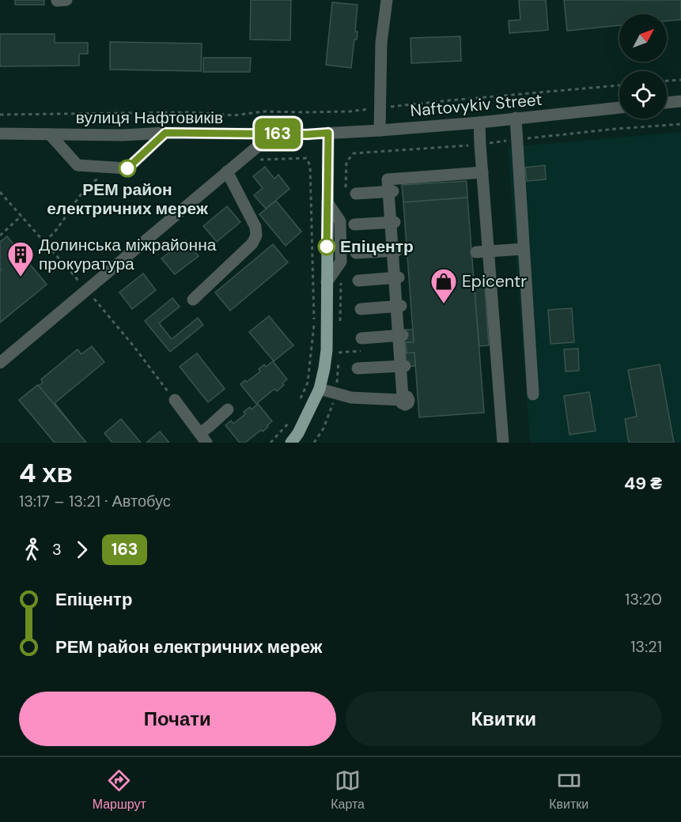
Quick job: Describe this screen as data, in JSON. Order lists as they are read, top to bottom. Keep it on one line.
{"streets":{"street":["Naftovykiv Street","вулиця Нафтовиків"]},"crossings":[["Naftovykiv Street","вулиця Нафтовиків"]],"places":{"other":["РЕМ район електричних мереж","Епіцентр"],"building":["Долинська міжрайонна прокуратура"],"shop":["Epicentr"]},"lines":["bus line 163"],"north":"top right","page":{"on_map":"163","heading":["4 хв","13:17 – 13:21 · Автобус","49 ₴"],"legs":["3","163"],"list":[{"name":"Епіцентр","value":"13:20"},{"name":"РЕМ район електричних мереж","value":"13:21"}],"buttons":["Почати","Квитки"],"tabs":["Маршрут","Карта","Квитки"]}}
